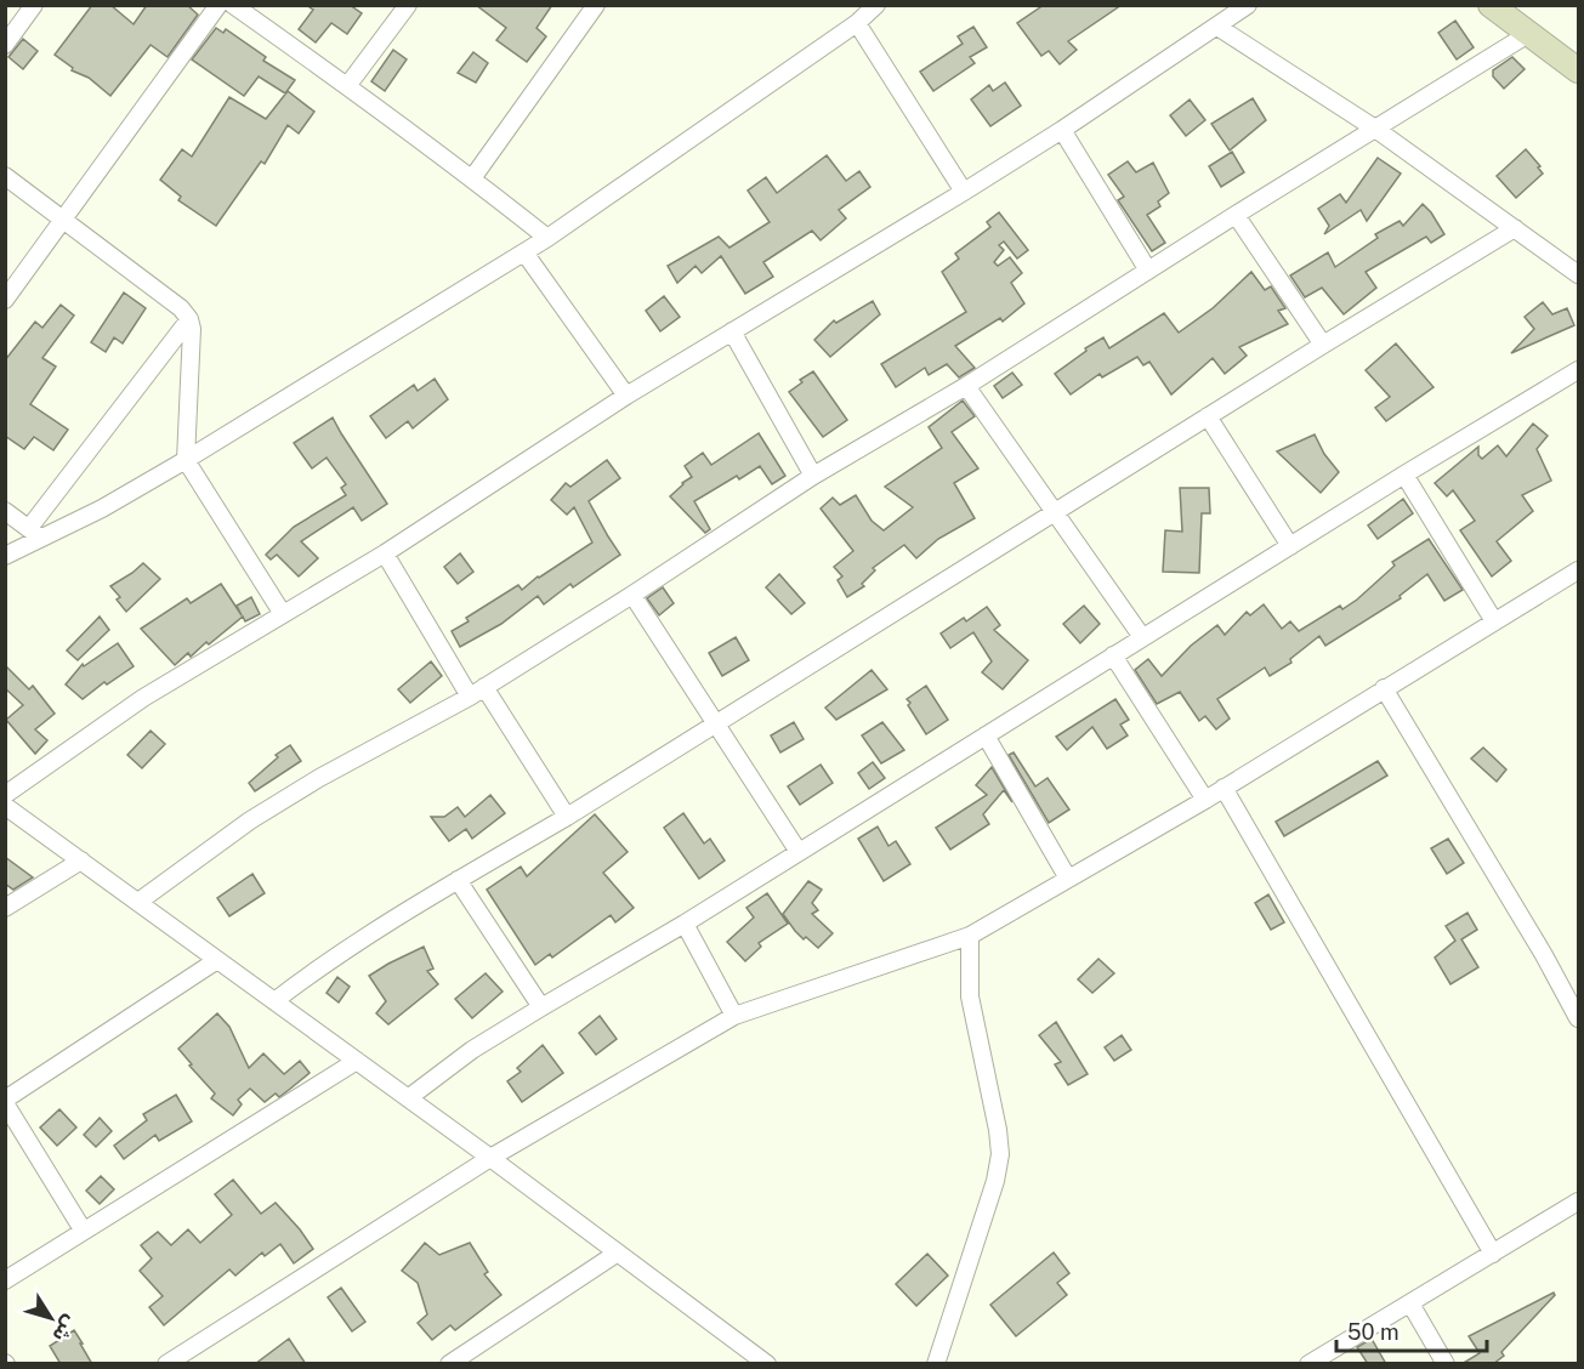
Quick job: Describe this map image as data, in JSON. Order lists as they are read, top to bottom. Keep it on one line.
{"scale_bar":"50 m","north":"bottom right"}
